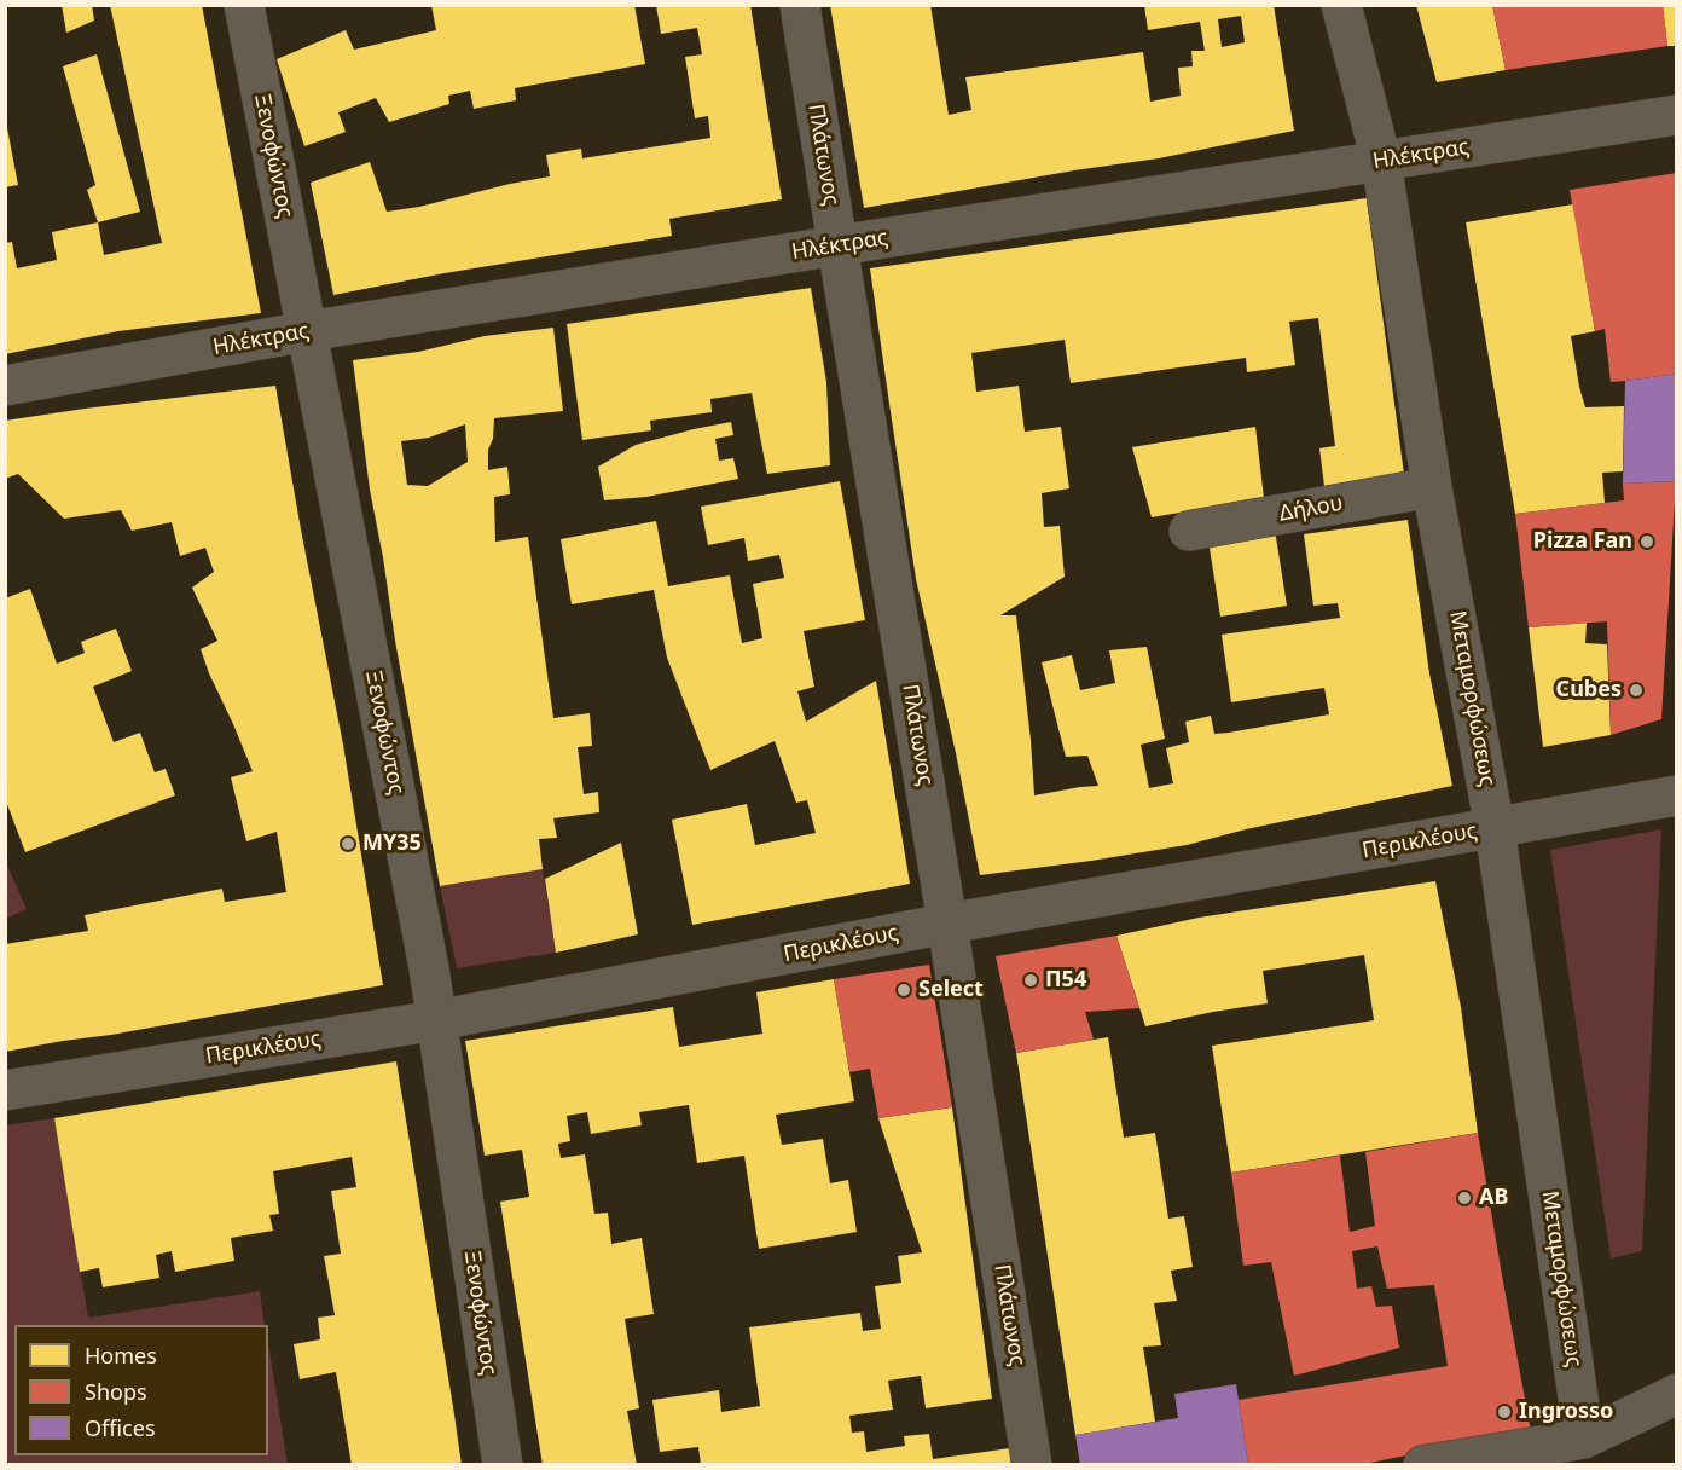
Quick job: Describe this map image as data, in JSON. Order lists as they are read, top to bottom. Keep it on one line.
{"streets":{"street":["Πλάτωνος","Ηλέκτρας","Ξενοφώντος","Δήλου","Μεταμορφώσεως","Περικλέους"]},"crossings":[["Πλάτωνος","Ηλέκτρας"],["Πλάτωνος","Περικλέους"],["Ηλέκτρας","Ξενοφώντος"],["Ηλέκτρας","Μεταμορφώσεως"],["Ξενοφώντος","Περικλέους"],["Δήλου","Μεταμορφώσεως"],["Μεταμορφώσεως","Περικλέους"]],"places":["Pizza Fan","Cubes","MY35","Π54","Select","AB","Ingrosso"],"legend":["Homes","Shops","Offices"]}
